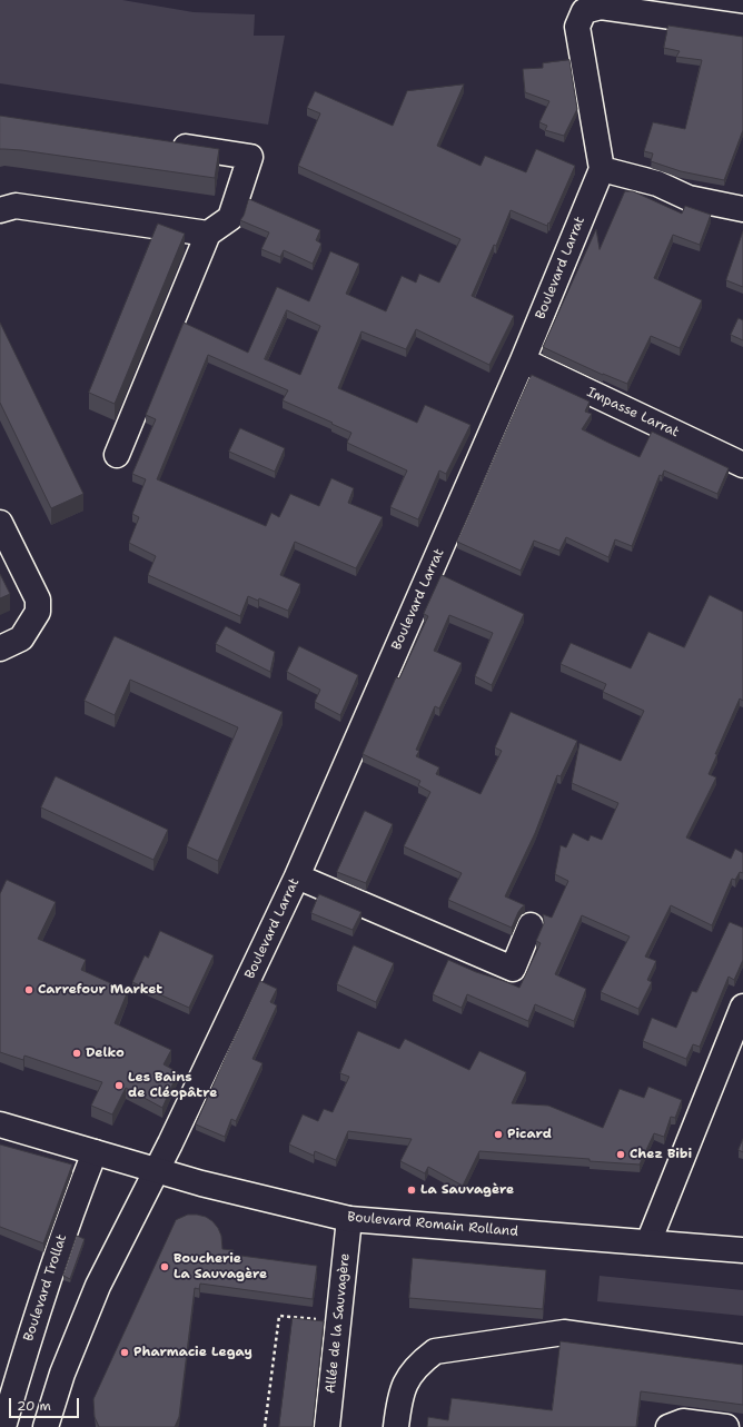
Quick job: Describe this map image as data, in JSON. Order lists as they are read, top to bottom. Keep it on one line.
{"streets":{"street":["Boulevard Larrat","Impasse Larrat","Boulevard Romain Rolland","Boulevard Trollat","Allée de la Sauvagère"]},"crossings":[["Boulevard Larrat","Impasse Larrat"],["Boulevard Larrat","Boulevard Romain Rolland"],["Boulevard Romain Rolland","Boulevard Trollat"],["Boulevard Romain Rolland","Allée de la Sauvagère"]],"places":["Carrefour Market","Delko","Les Bains de Cléopâtre","Picard","Chez Bibi","La Sauvagère","Boucherie La Sauvagère","Pharmacie Legay"],"scale_bar":"20 m"}
